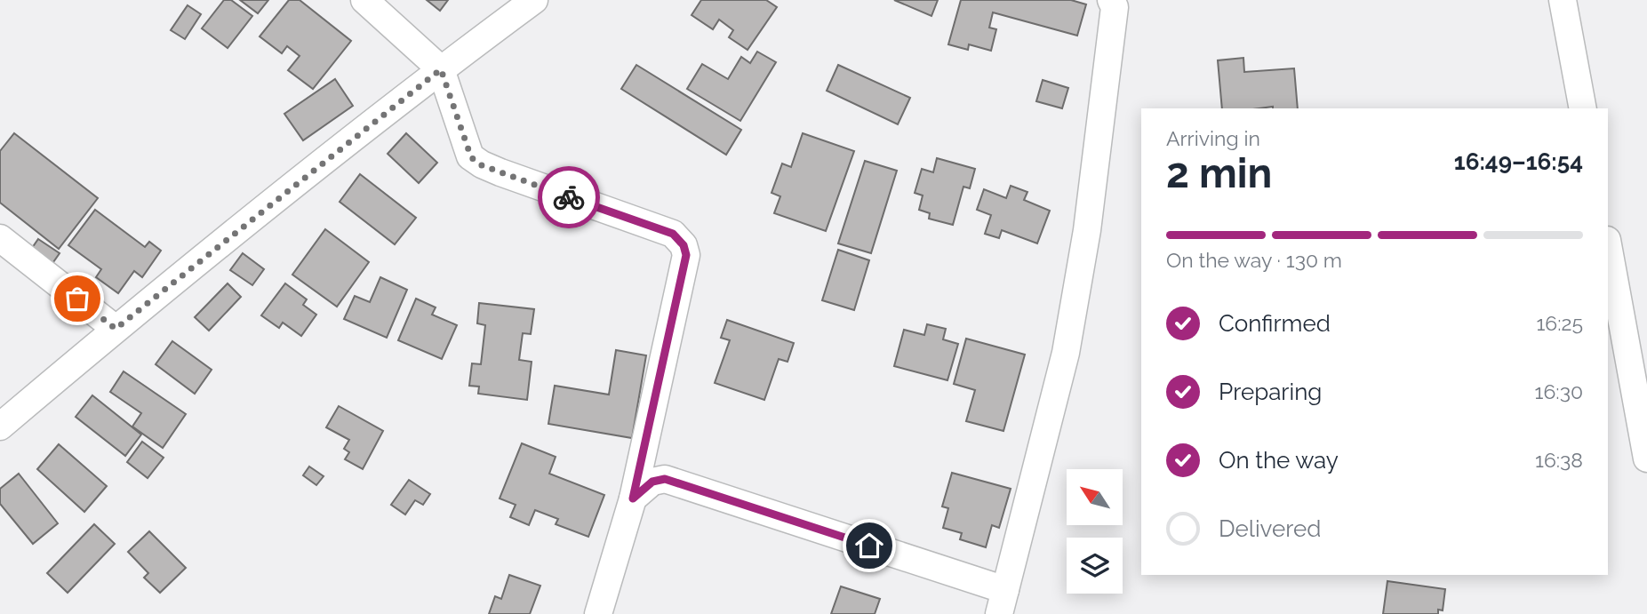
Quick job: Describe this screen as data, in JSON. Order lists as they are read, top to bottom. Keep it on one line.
{"north":"top left","page":{"heading":["2 min","Arriving in","16:49–16:54"],"bar":"On the way · 130 m","list":[["Confirmed","16:25"],["Preparing","16:30"],["On the way","16:38"],"Delivered"]}}
